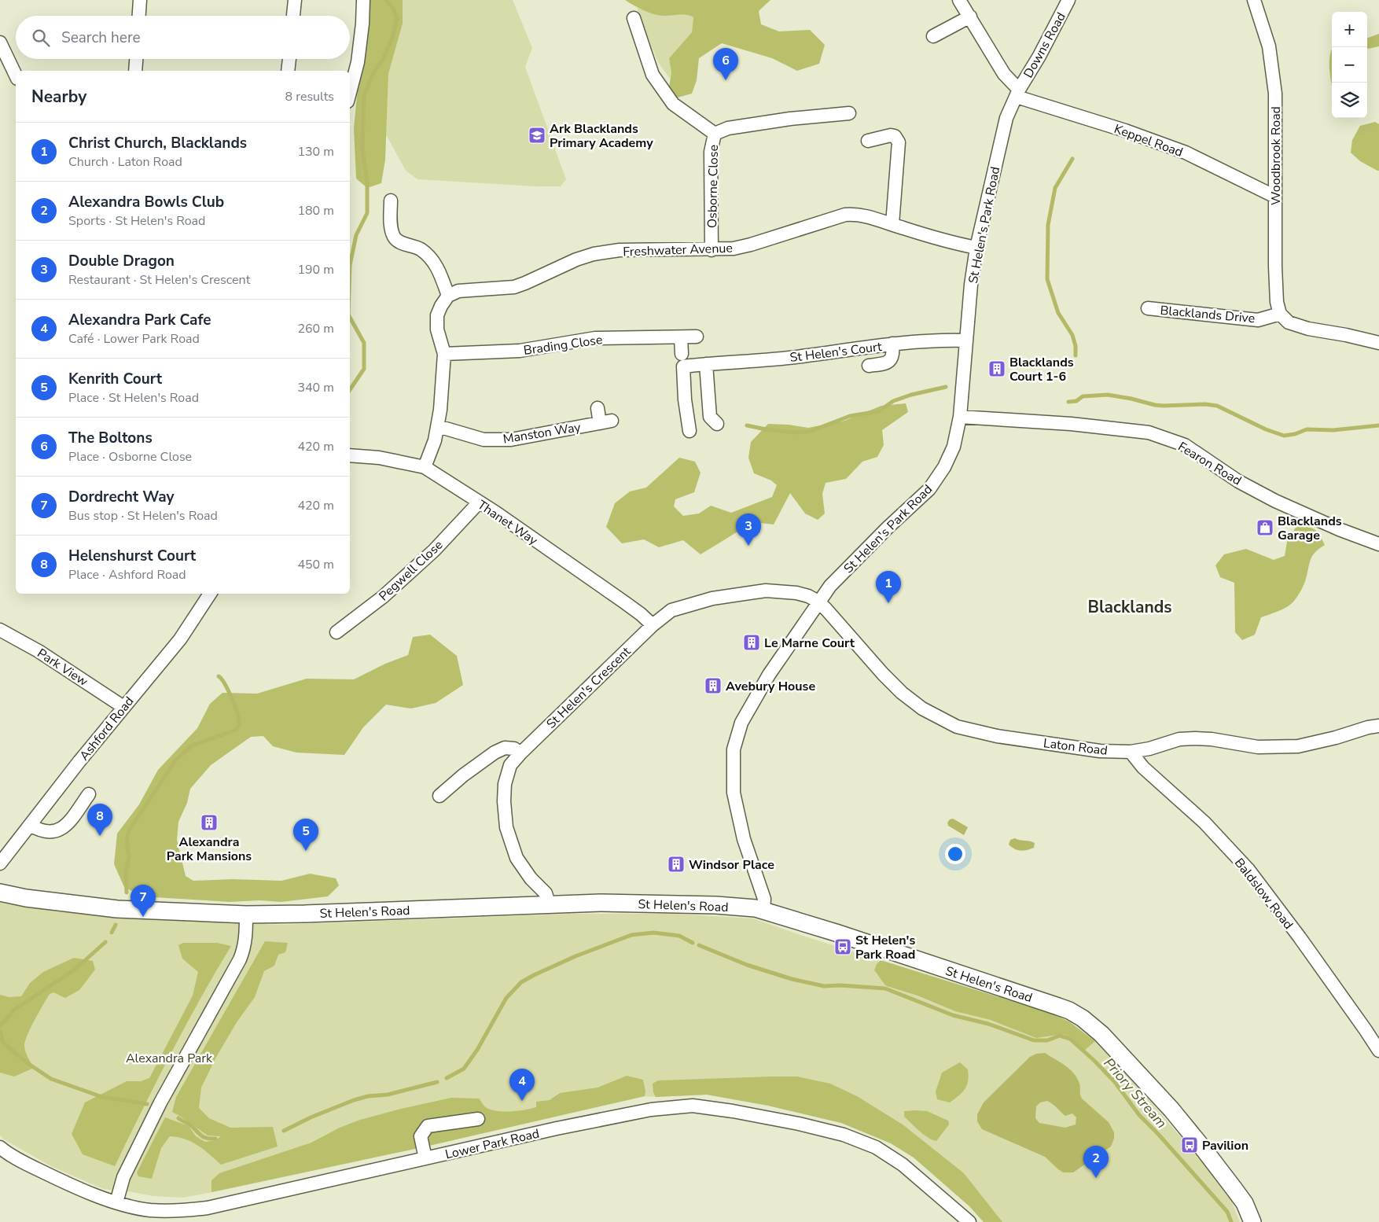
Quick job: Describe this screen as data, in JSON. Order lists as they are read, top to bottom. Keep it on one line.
{"streets":{"main road":["St Helen's Road"],"street":["Downs Road","Keppel Road","Woodbrook Road","Osborne Close","St Helen's Park Road","Freshwater Avenue","Blacklands Drive","Brading Close","St Helen's Court","Manston Way","Fearon Road","Thanet Way","Pegwell Close","Park View","St Helen's Crescent","Ashford Road","Laton Road","Baldslow Road","Lower Park Road"]},"crossings":[["Downs Road","Keppel Road"],["Downs Road","St Helen's Park Road"],["Keppel Road","Woodbrook Road"],["Keppel Road","St Helen's Park Road"],["Woodbrook Road","Blacklands Drive"],["Osborne Close","Freshwater Avenue"],["St Helen's Park Road","Freshwater Avenue"],["St Helen's Park Road","St Helen's Court"],["St Helen's Park Road","Fearon Road"],["St Helen's Park Road","St Helen's Crescent"],["St Helen's Park Road","Laton Road"],["St Helen's Park Road","St Helen's Road"],["Thanet Way","Pegwell Close"],["Thanet Way","St Helen's Crescent"],["Park View","Ashford Road"],["St Helen's Crescent","Laton Road"],["St Helen's Crescent","St Helen's Road"],["Laton Road","Baldslow Road"]],"districts":["Blacklands"],"water":["Priory Stream"],"parks":["Alexandra Park"],"places":{"school or university":["Ark Blacklands Primary Academy"],"building":["Blacklands Court 1-6","Le Marne Court","Avebury House","Alexandra Park Mansions","Windsor Place"],"shop":["Blacklands Garage"],"bus stop":["St Helen's Park Road","Pavilion"]},"page":{"map_buttons":["+","−"],"search":"Search here","pins":["6","3","1","8","5","7","4","2"],"heading":["Nearby","8 results"],"list":[{"mark":"1","name":"Christ Church, Blacklands","note":"Church · Laton Road","value":"130 m"},{"mark":"2","name":"Alexandra Bowls Club","note":"Sports · St Helen's Road","value":"180 m"},{"mark":"3","name":"Double Dragon","note":"Restaurant · St Helen's Crescent","value":"190 m"},{"mark":"4","name":"Alexandra Park Cafe","note":"Café · Lower Park Road","value":"260 m"},{"mark":"5","name":"Kenrith Court","note":"Place · St Helen's Road","value":"340 m"},{"mark":"6","name":"The Boltons","note":"Place · Osborne Close","value":"420 m"},{"mark":"7","name":"Dordrecht Way","note":"Bus stop · St Helen's Road","value":"420 m"},{"mark":"8","name":"Helenshurst Court","note":"Place · Ashford Road","value":"450 m"}]}}
